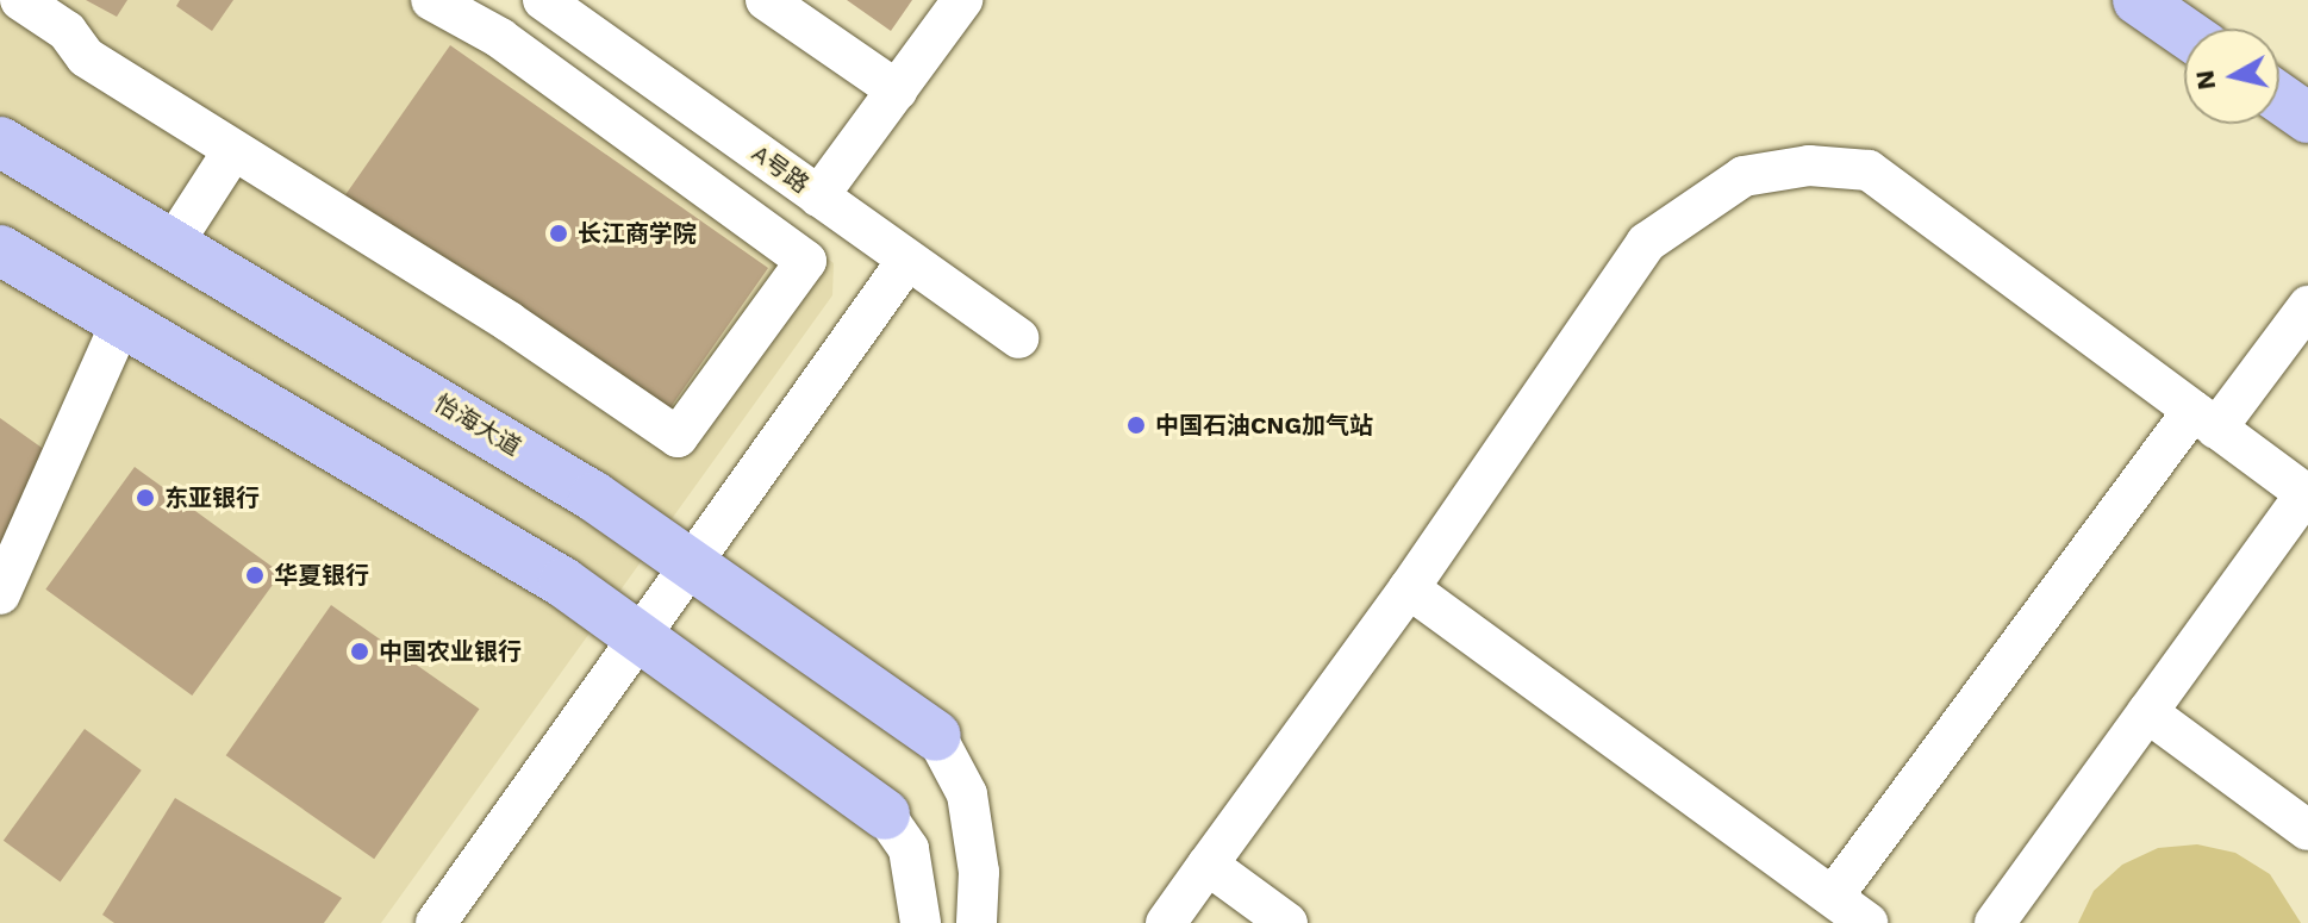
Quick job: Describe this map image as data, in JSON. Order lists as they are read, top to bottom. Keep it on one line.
{"streets":{"main road":["怡海大道"],"street":["A号路"]},"places":["长江商学院","中国石油CNG加气站","东亚银行","华夏银行","中国农业银行"],"north":"left"}
